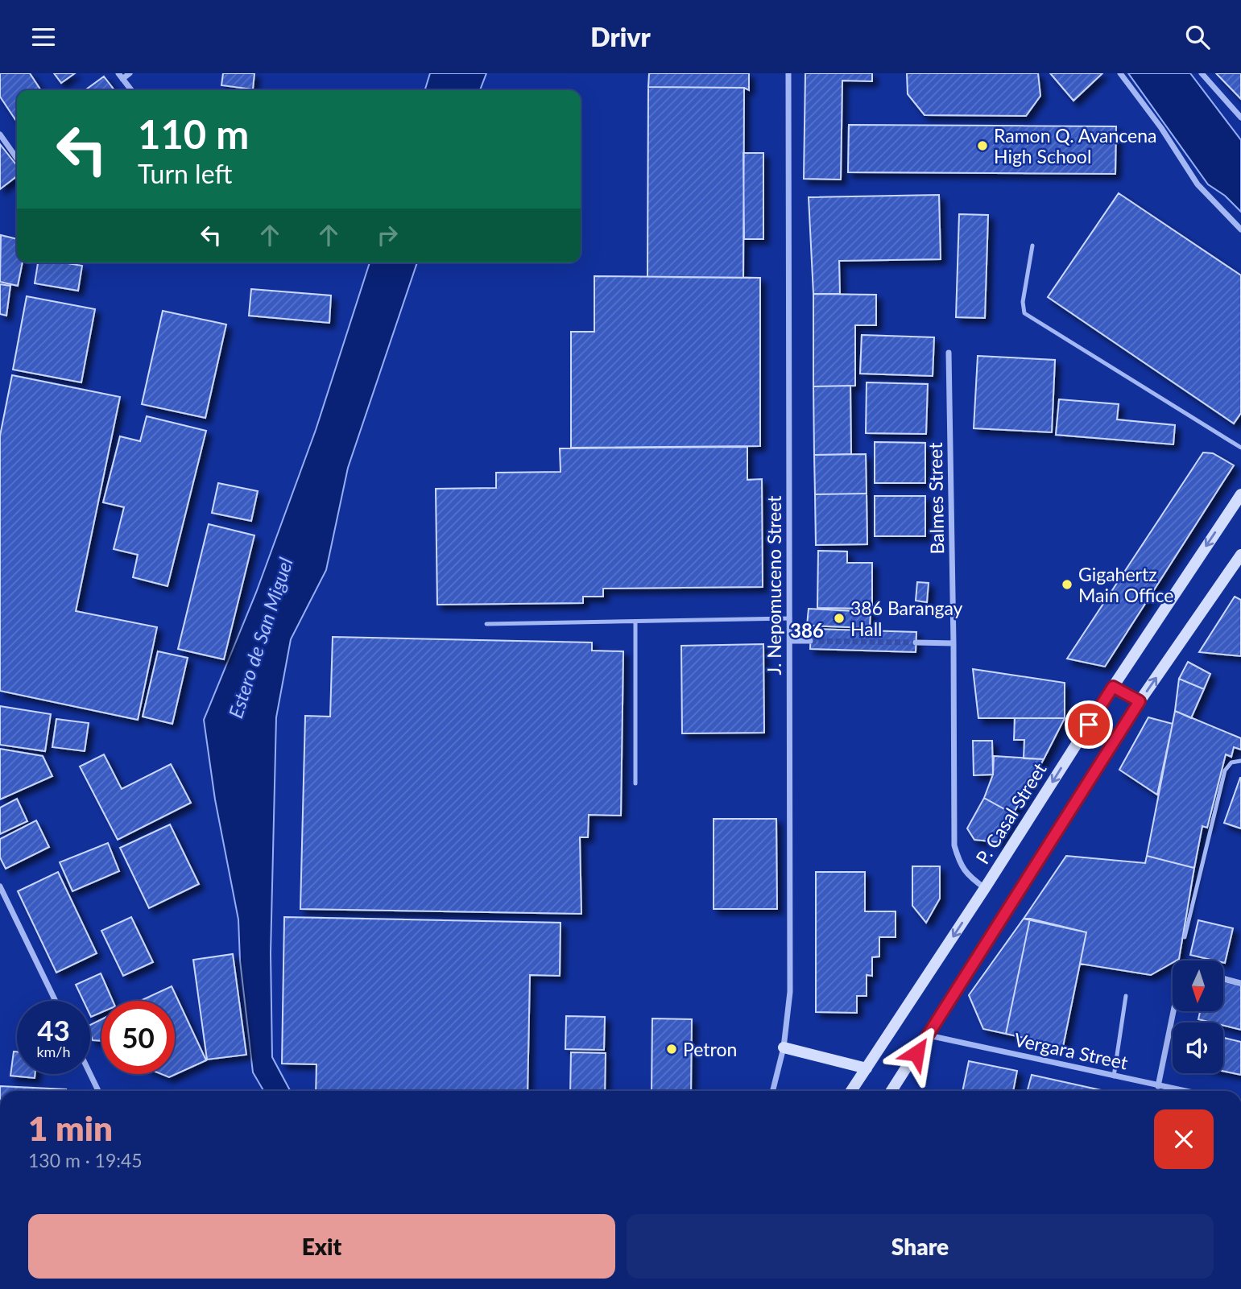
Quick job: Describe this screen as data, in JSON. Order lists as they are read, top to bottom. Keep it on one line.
{"streets":{"main road":["P. Casal Street"],"street":["Balmes Street","J. Nepomuceno Street","Vergara Street"]},"crossings":[["Balmes Street","P. Casal Street"]],"districts":["386"],"water":["Estero de San Miguel"],"places":["Ramon Q. Avancena High School","Gigahertz Main Office","386 Barangay Hall","Petron"],"north":"bottom","page":{"header":"Drivr","turn":["110 m","Turn left"],"speed":"43 km/h","limit":"50","heading":["1 min","130 m · 19:45"],"buttons":["Exit","Share"]}}
